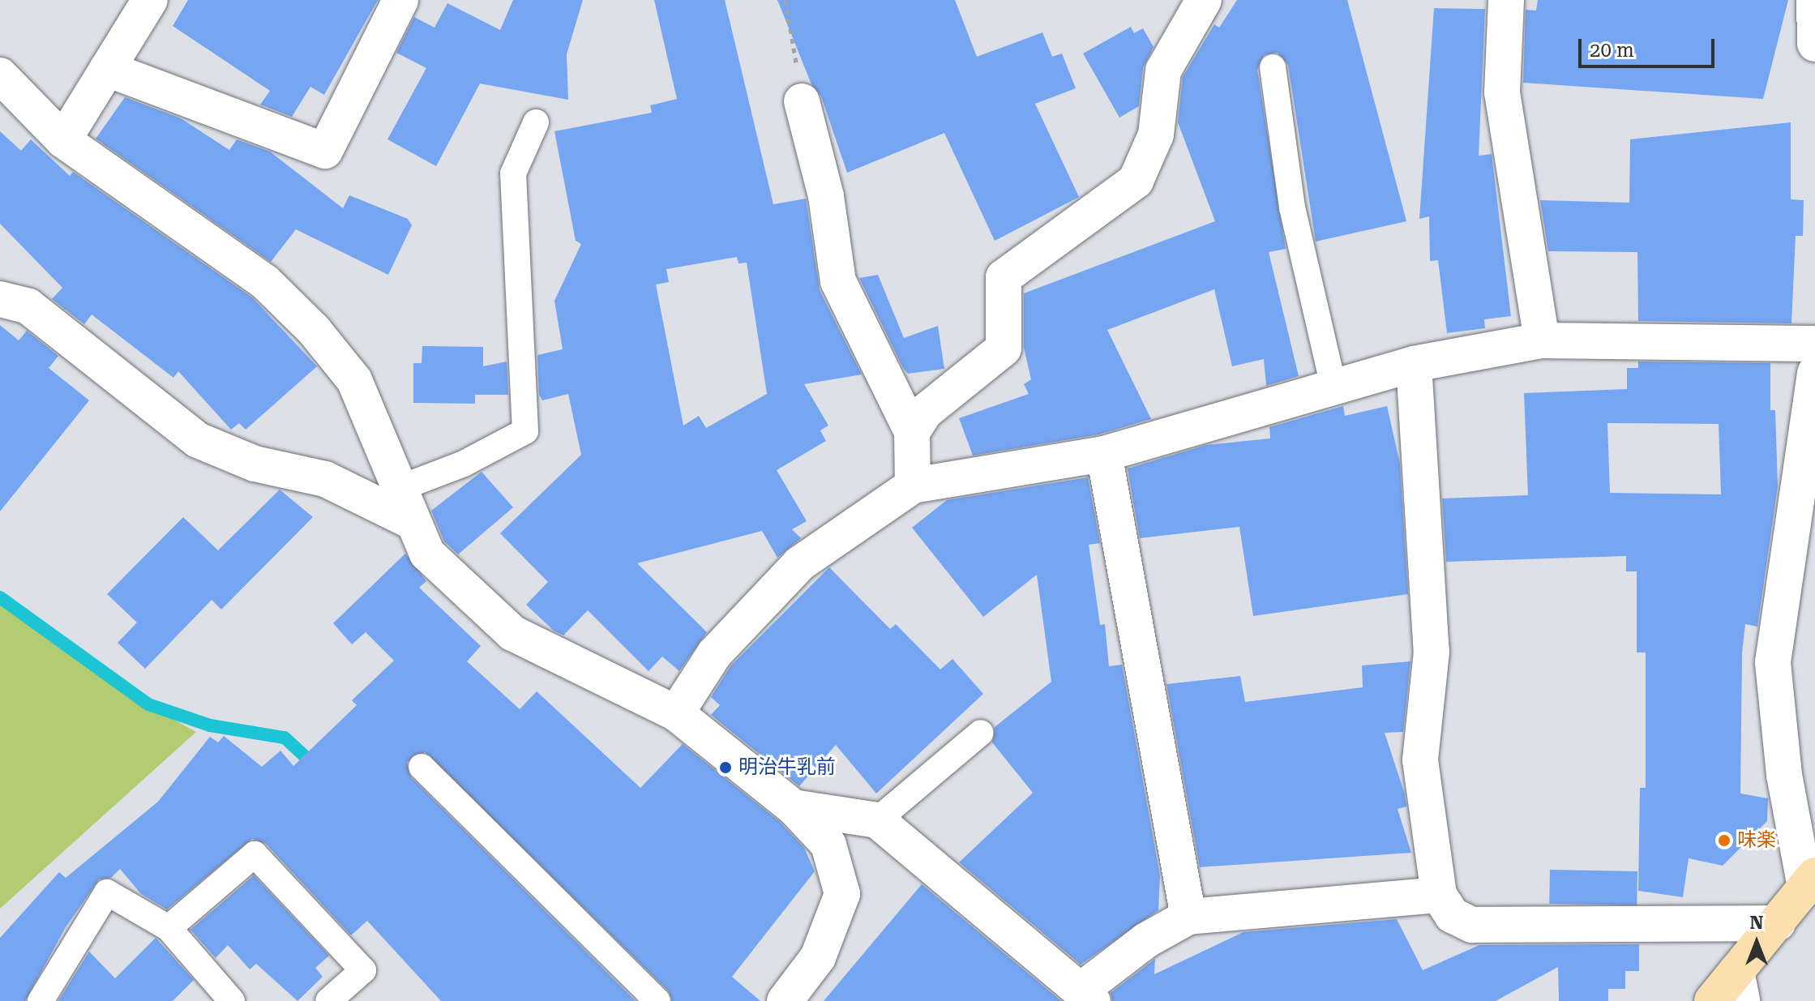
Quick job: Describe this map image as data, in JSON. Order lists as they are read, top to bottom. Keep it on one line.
{"places":["明治牛乳前","味楽"],"scale_bar":"20 m","north":"top"}
